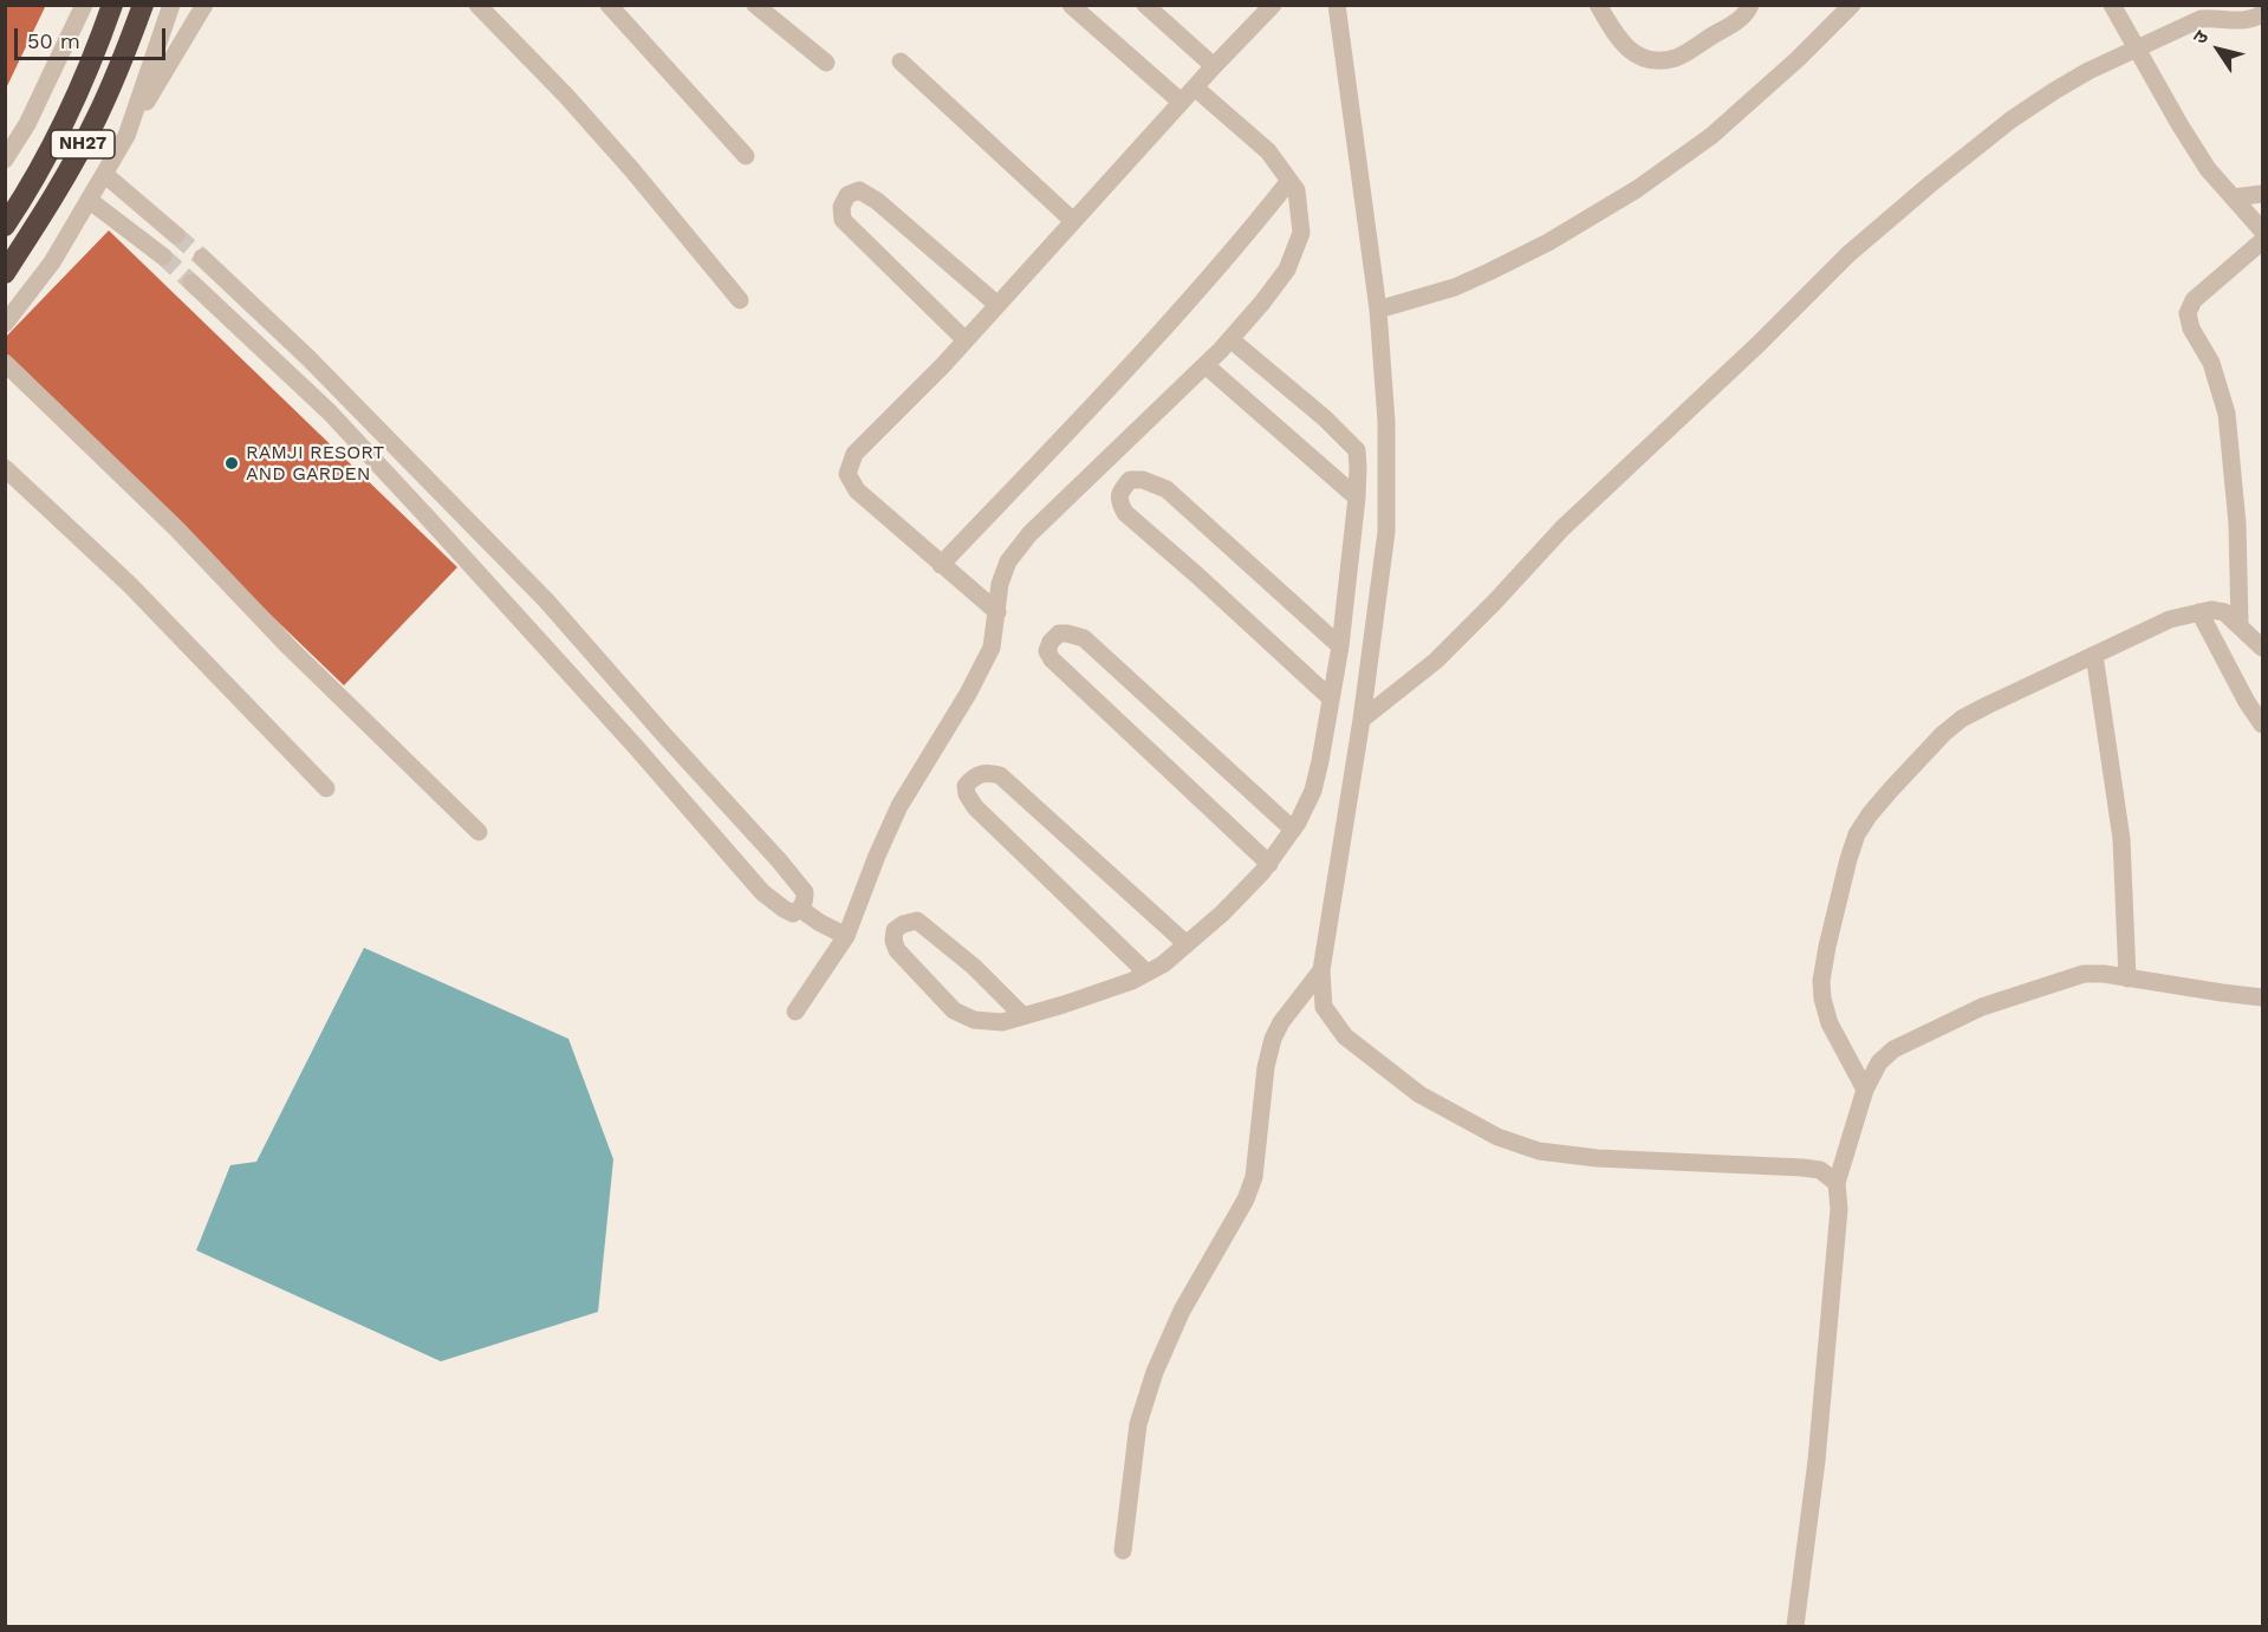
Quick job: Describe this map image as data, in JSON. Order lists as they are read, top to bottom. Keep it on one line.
{"streets":{"highway":["NH27"]},"places":["RAMJI RESORT AND GARDEN"],"scale_bar":"50 m","north":"top left"}
